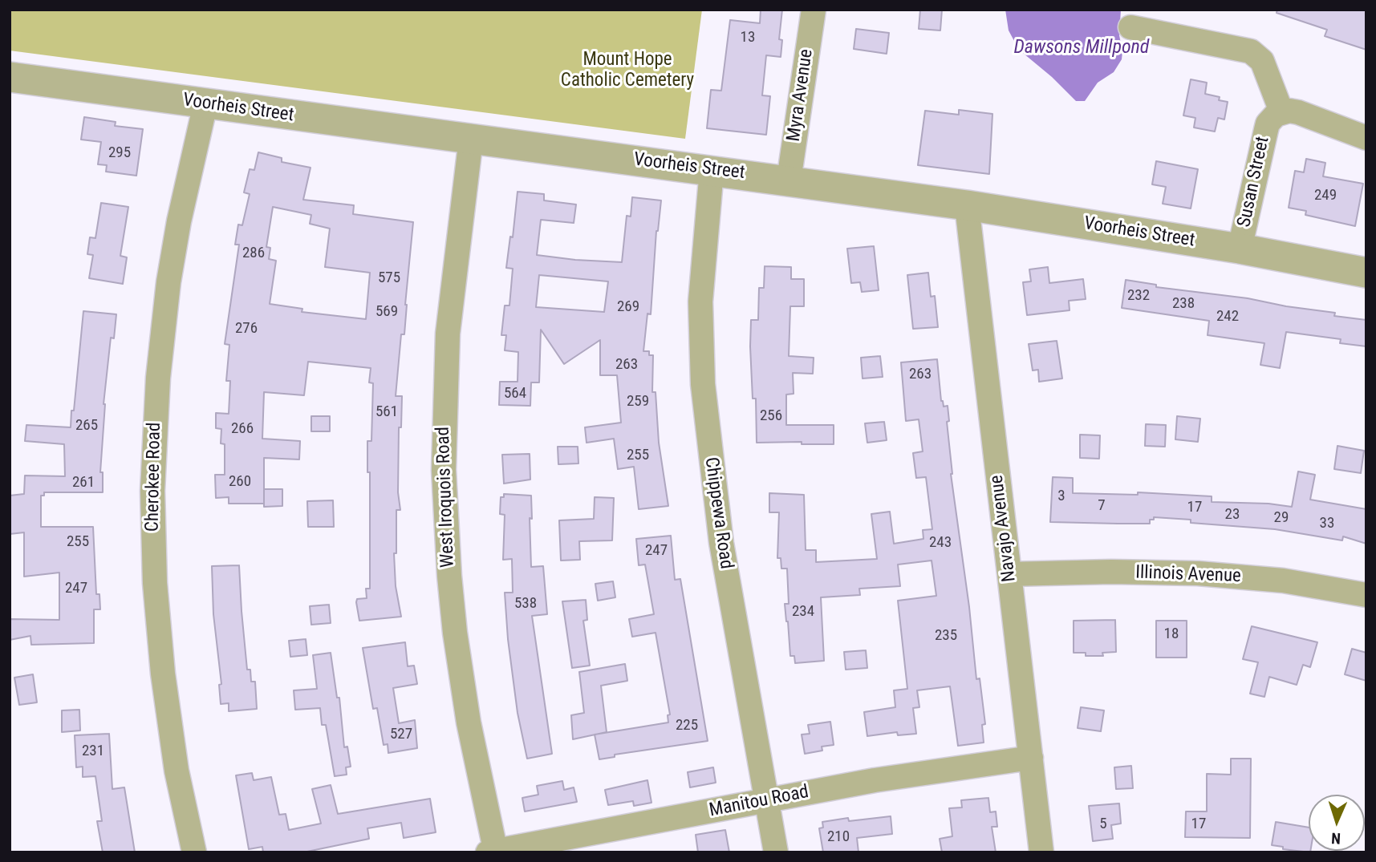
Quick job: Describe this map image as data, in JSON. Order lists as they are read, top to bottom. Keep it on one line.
{"streets":{"street":["Myra Avenue","Voorheis Street","Susan Street","Cherokee Road","West Iroquois Road","Chippewa Road","Navajo Avenue","Illinois Avenue","Manitou Road"]},"crossings":[["Myra Avenue","Voorheis Street"],["Voorheis Street","Susan Street"],["Voorheis Street","Cherokee Road"],["Voorheis Street","West Iroquois Road"],["Voorheis Street","Chippewa Road"],["Voorheis Street","Navajo Avenue"],["West Iroquois Road","Manitou Road"],["Chippewa Road","Manitou Road"],["Navajo Avenue","Illinois Avenue"],["Navajo Avenue","Manitou Road"]],"water":["Dawsons Millpond"],"parks":["Mount Hope Catholic Cemetery"],"house_numbers":["13","295","249","286","575","232","238","269","569","242","276","263","263","564","259","561","256","265","266","255","260","261","3","7","17","23","29","33","255","243","247","247","538","234","18","235","225","527","231","5","17","210"],"north":"bottom"}
